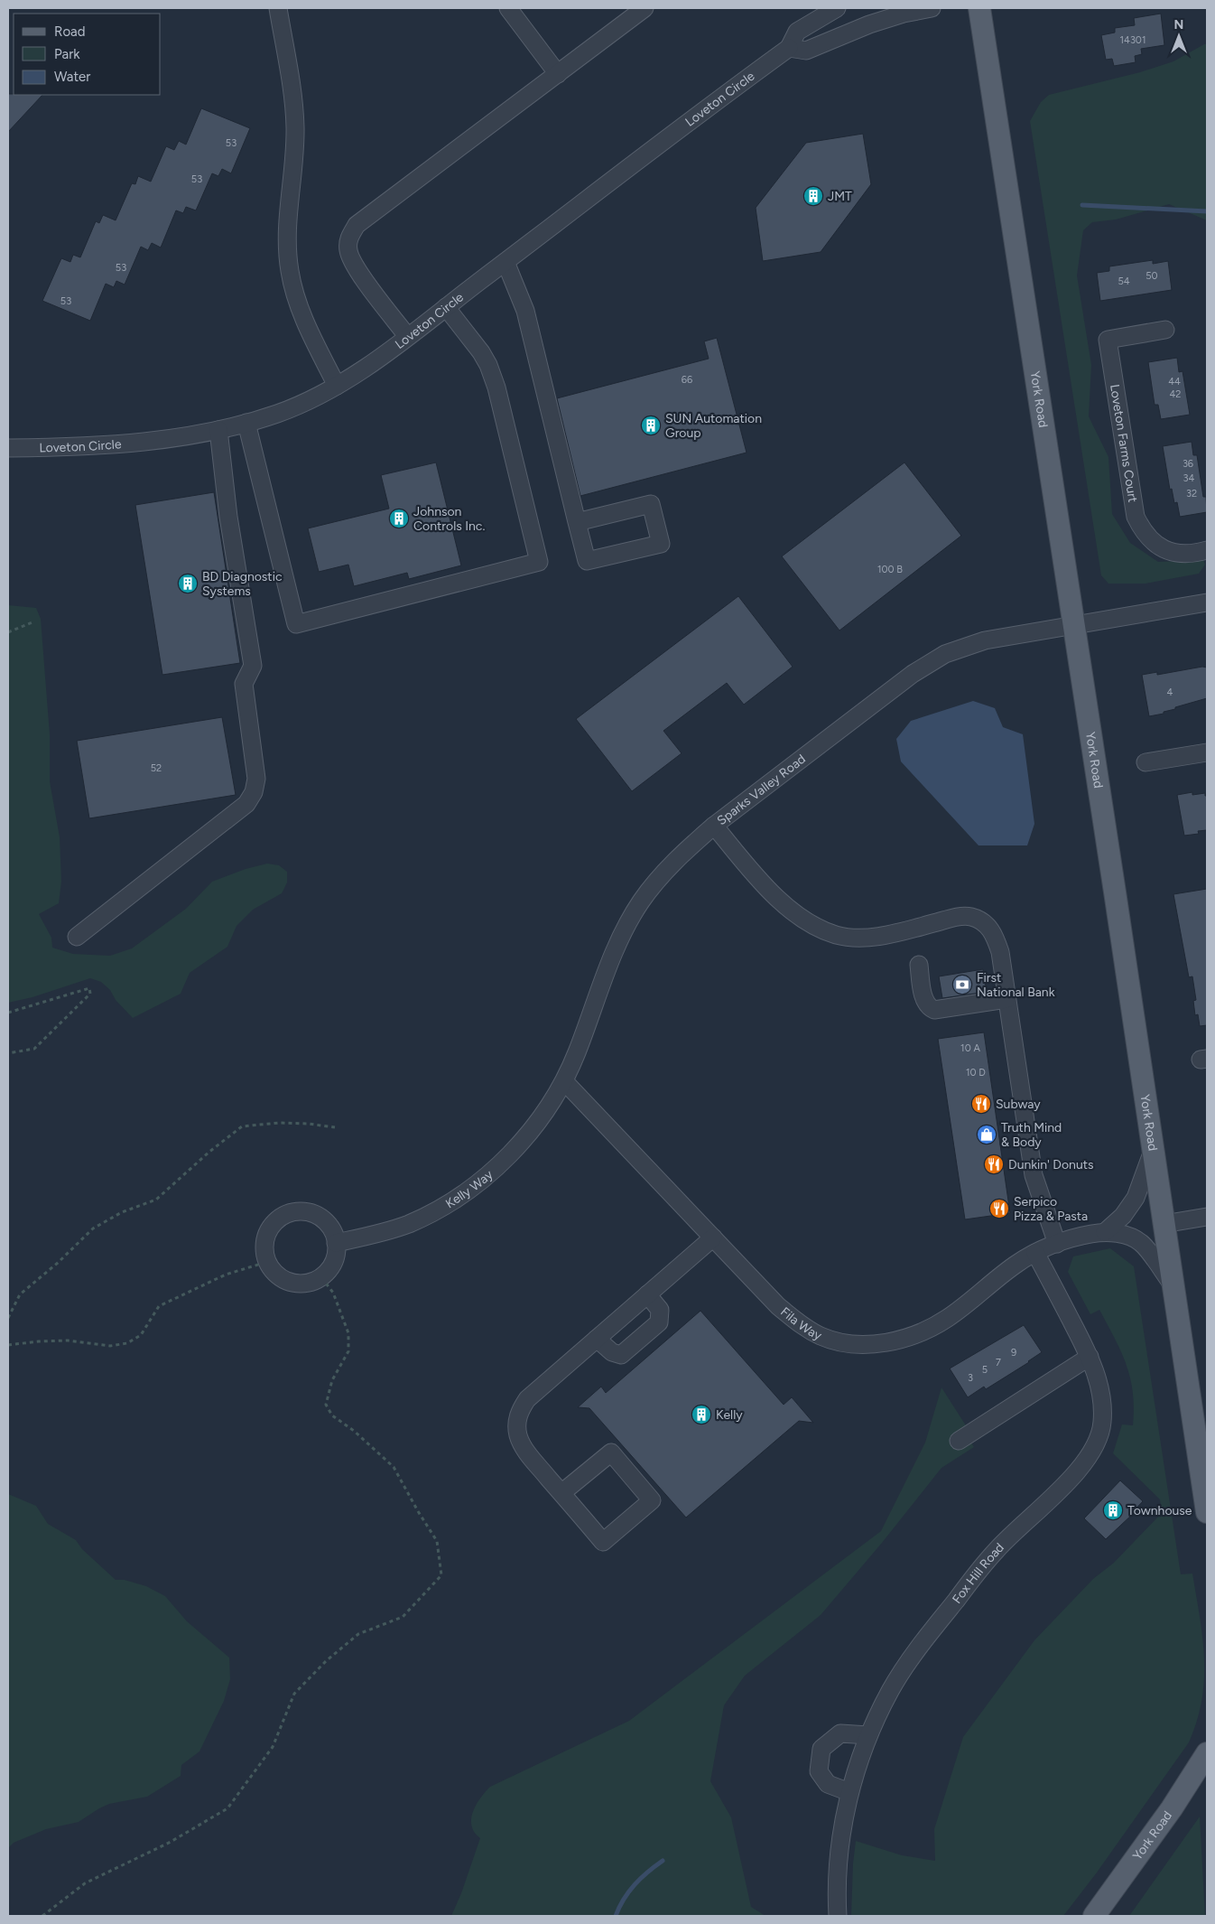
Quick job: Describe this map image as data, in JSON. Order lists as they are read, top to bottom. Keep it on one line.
{"streets":{"main road":["York Road"],"street":["Loveton Circle","Loveton Farms Court","Sparks Valley Road","Kelly Way","Fila Way","Fox Hill Road"]},"crossings":[["York Road","Sparks Valley Road"],["York Road","Fila Way"],["Sparks Valley Road","Kelly Way"],["Sparks Valley Road","Fila Way"],["Kelly Way","Fila Way"],["Fila Way","Fox Hill Road"]],"places":{"building":["JMT","SUN Automation Group","Johnson Controls Inc.","BD Diagnostic Systems","Kelly","Townhouse"],"bank":["First National Bank"],"restaurant":["Subway","Dunkin' Donuts","Serpico Pizza & Pasta"],"shop":["Truth Mind & Body"]},"house_numbers":["14301","53","53","53","50","54","53","66","44","42","36","34","32","100 B","4","52","10 A","10 D","9","7","5","3"],"legend":["Road","Park","Water"],"north":"top"}
